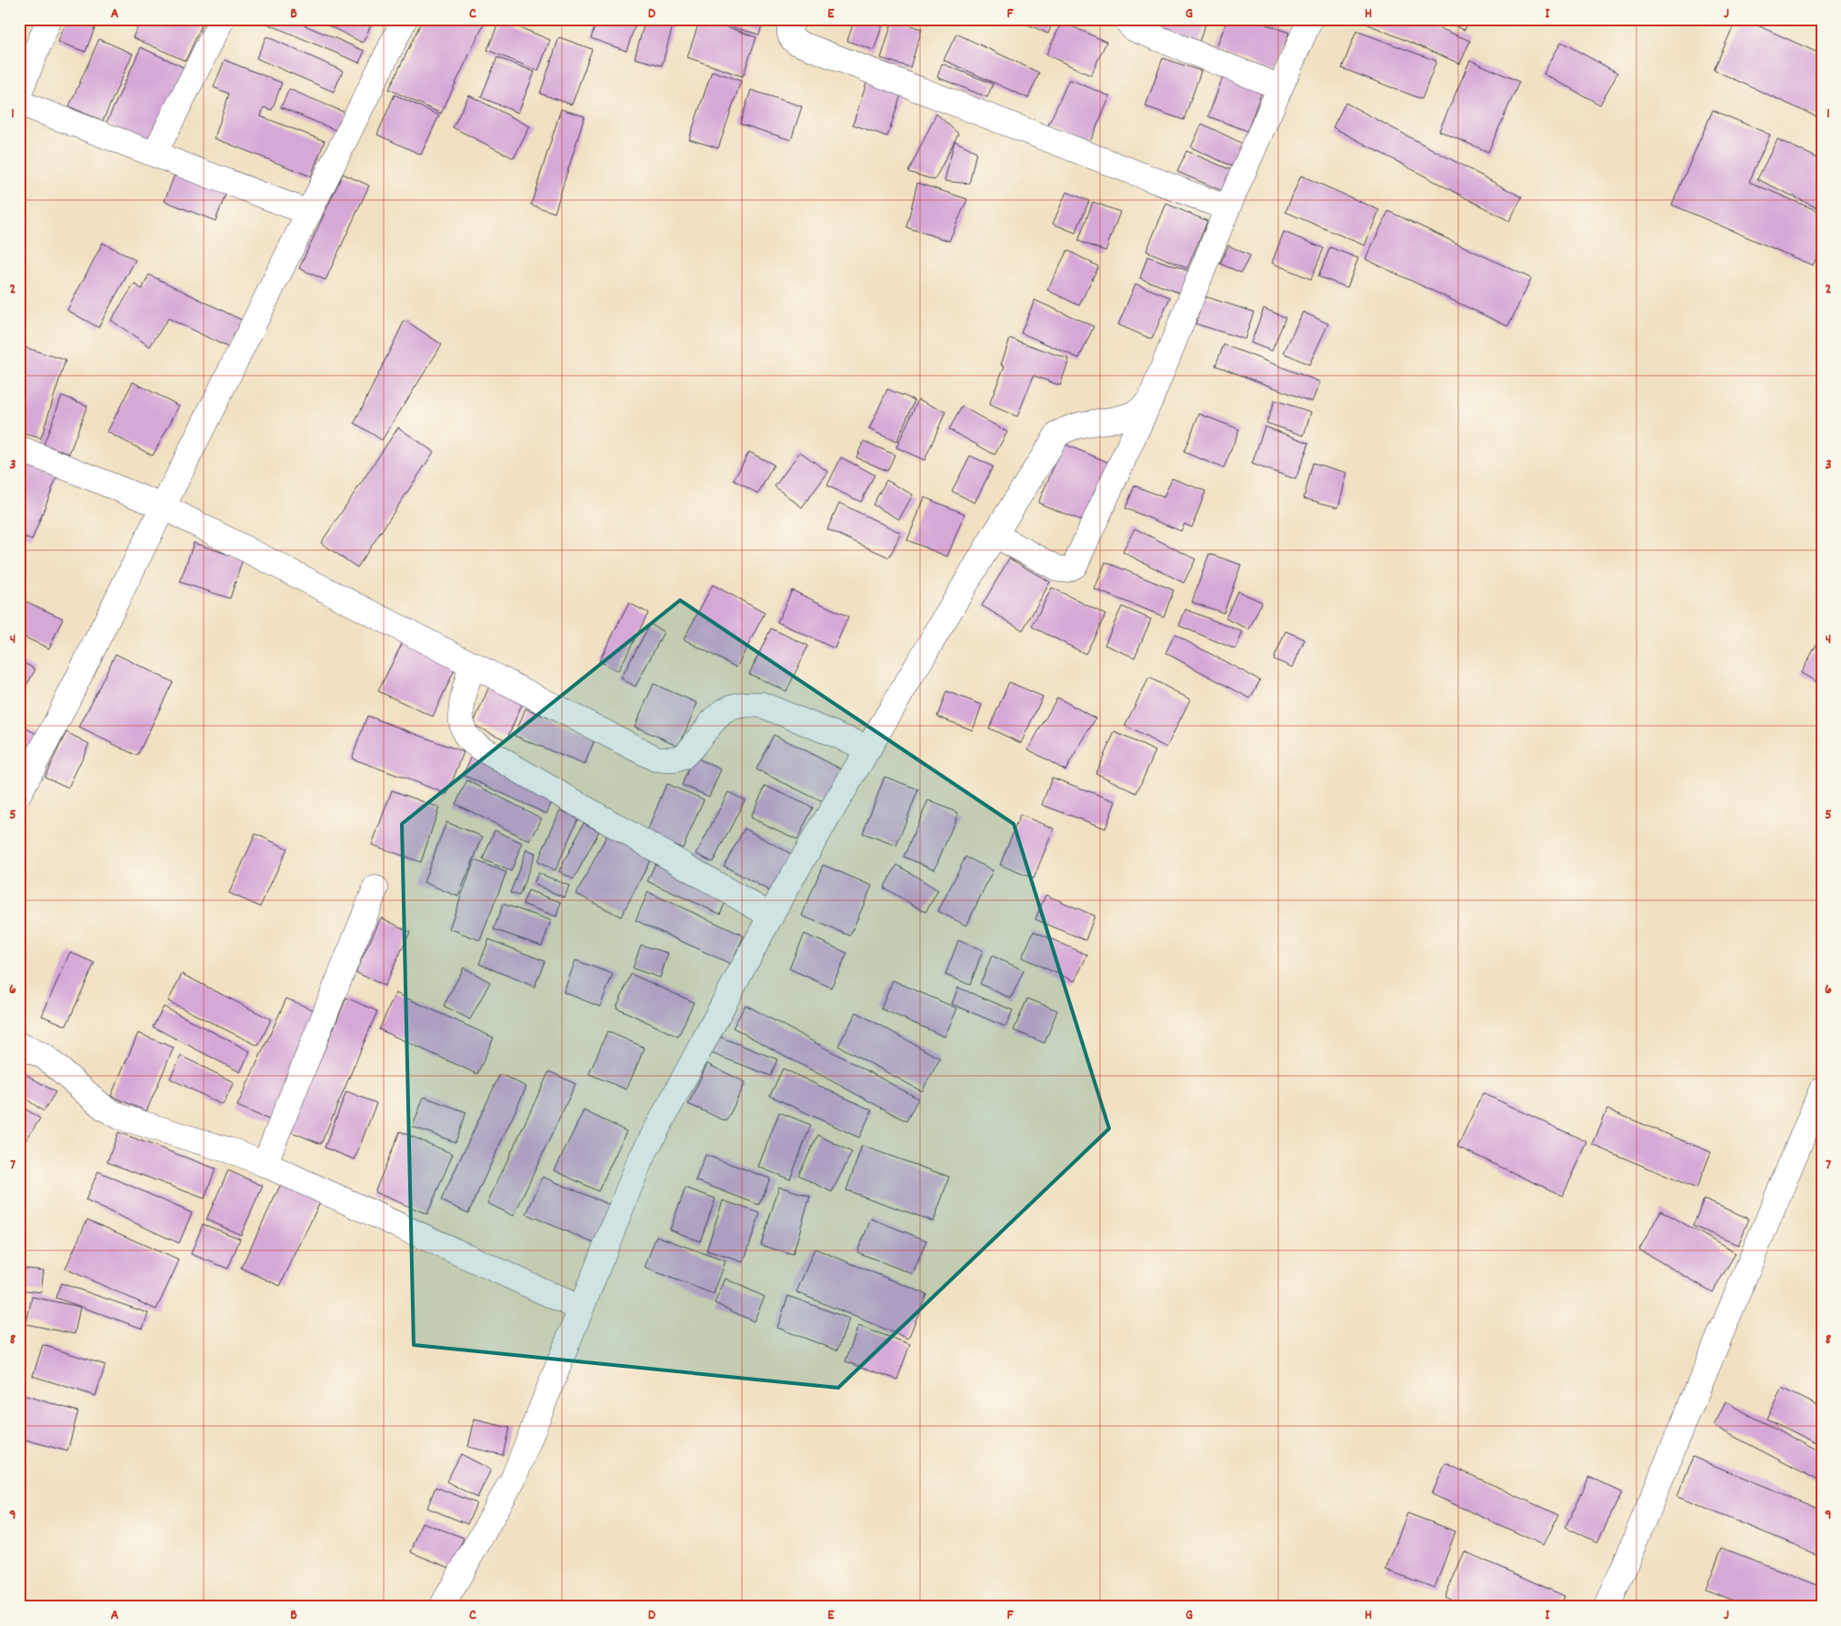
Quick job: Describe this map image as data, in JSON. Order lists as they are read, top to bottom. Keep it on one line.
{"grid":{"columns":["A","B","C","D","E","F","G","H","I","J"],"rows":["1","2","3","4","5","6","7","8","9"]}}
